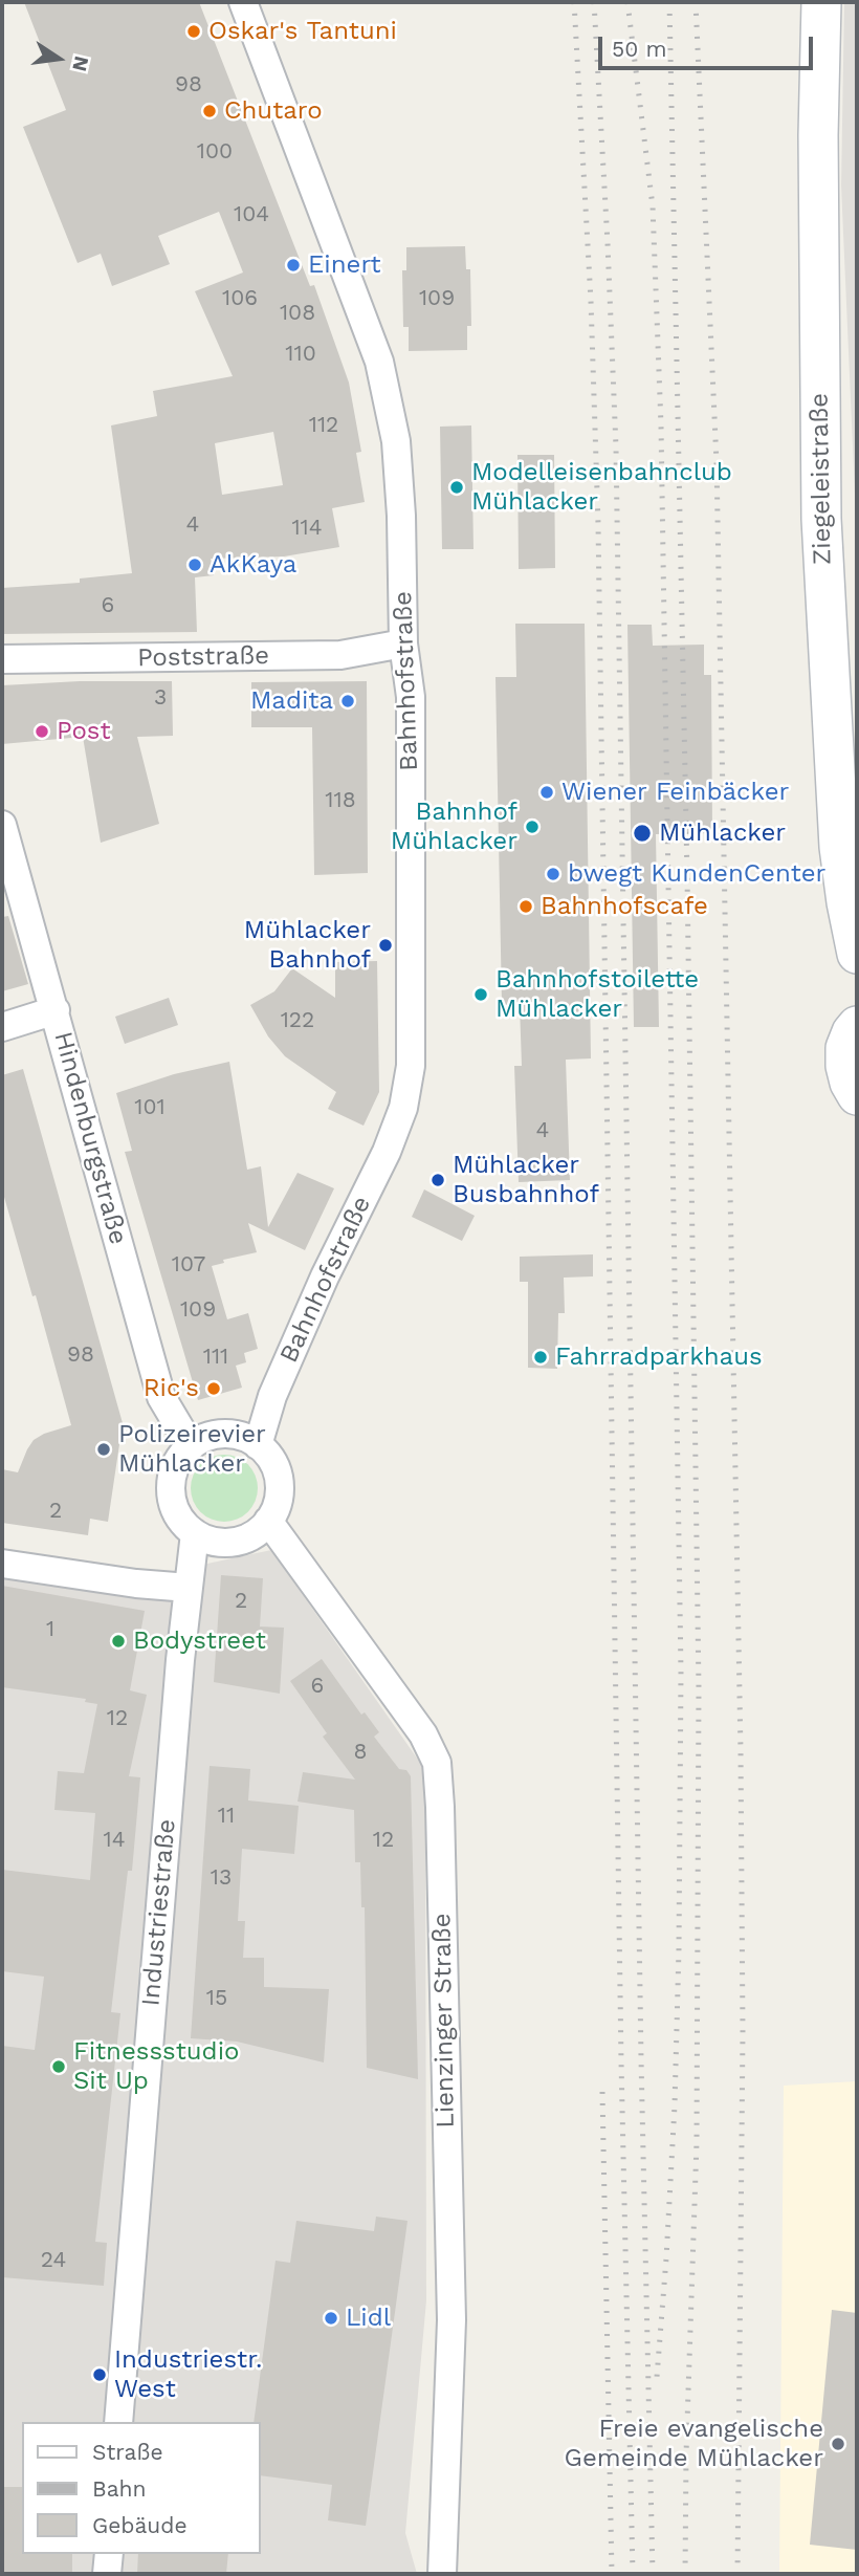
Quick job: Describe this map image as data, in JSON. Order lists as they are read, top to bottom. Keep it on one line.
{"streets":{"street":["Ziegeleistraße","Poststraße","Bahnhofstraße","Hindenburgstraße","Industriestraße","Lienzinger Straße"]},"crossings":[["Poststraße","Bahnhofstraße"],["Bahnhofstraße","Hindenburgstraße"],["Bahnhofstraße","Industriestraße"],["Bahnhofstraße","Lienzinger Straße"],["Hindenburgstraße","Industriestraße"],["Hindenburgstraße","Lienzinger Straße"],["Industriestraße","Lienzinger Straße"]],"places":["Oskar's Tantuni","Chutaro","Einert","Modelleisenbahnclub Mühlacker","AkKaya","Madita","Post","Wiener Feinbäcker","Bahnhof Mühlacker","Mühlacker","bwegt KundenCenter","Bahnhofscafe","Mühlacker Bahnhof","Bahnhofstoilette Mühlacker","Mühlacker Busbahnhof","Fahrradparkhaus","Ric's","Polizeirevier Mühlacker","Bodystreet","Fitnessstudio Sit Up","Lidl","Industriestr. West","Freie evangelische Gemeinde Mühlacker"],"house_numbers":["98","100","104","106","109","108","110","112","4","114","6","3","118","122","101","4","107","109","98","111","2","2","1","6","12","8","11","14","12","13","15","24"],"legend":["Straße","Bahn","Gebäude"],"scale_bar":"50 m","north":"right"}
